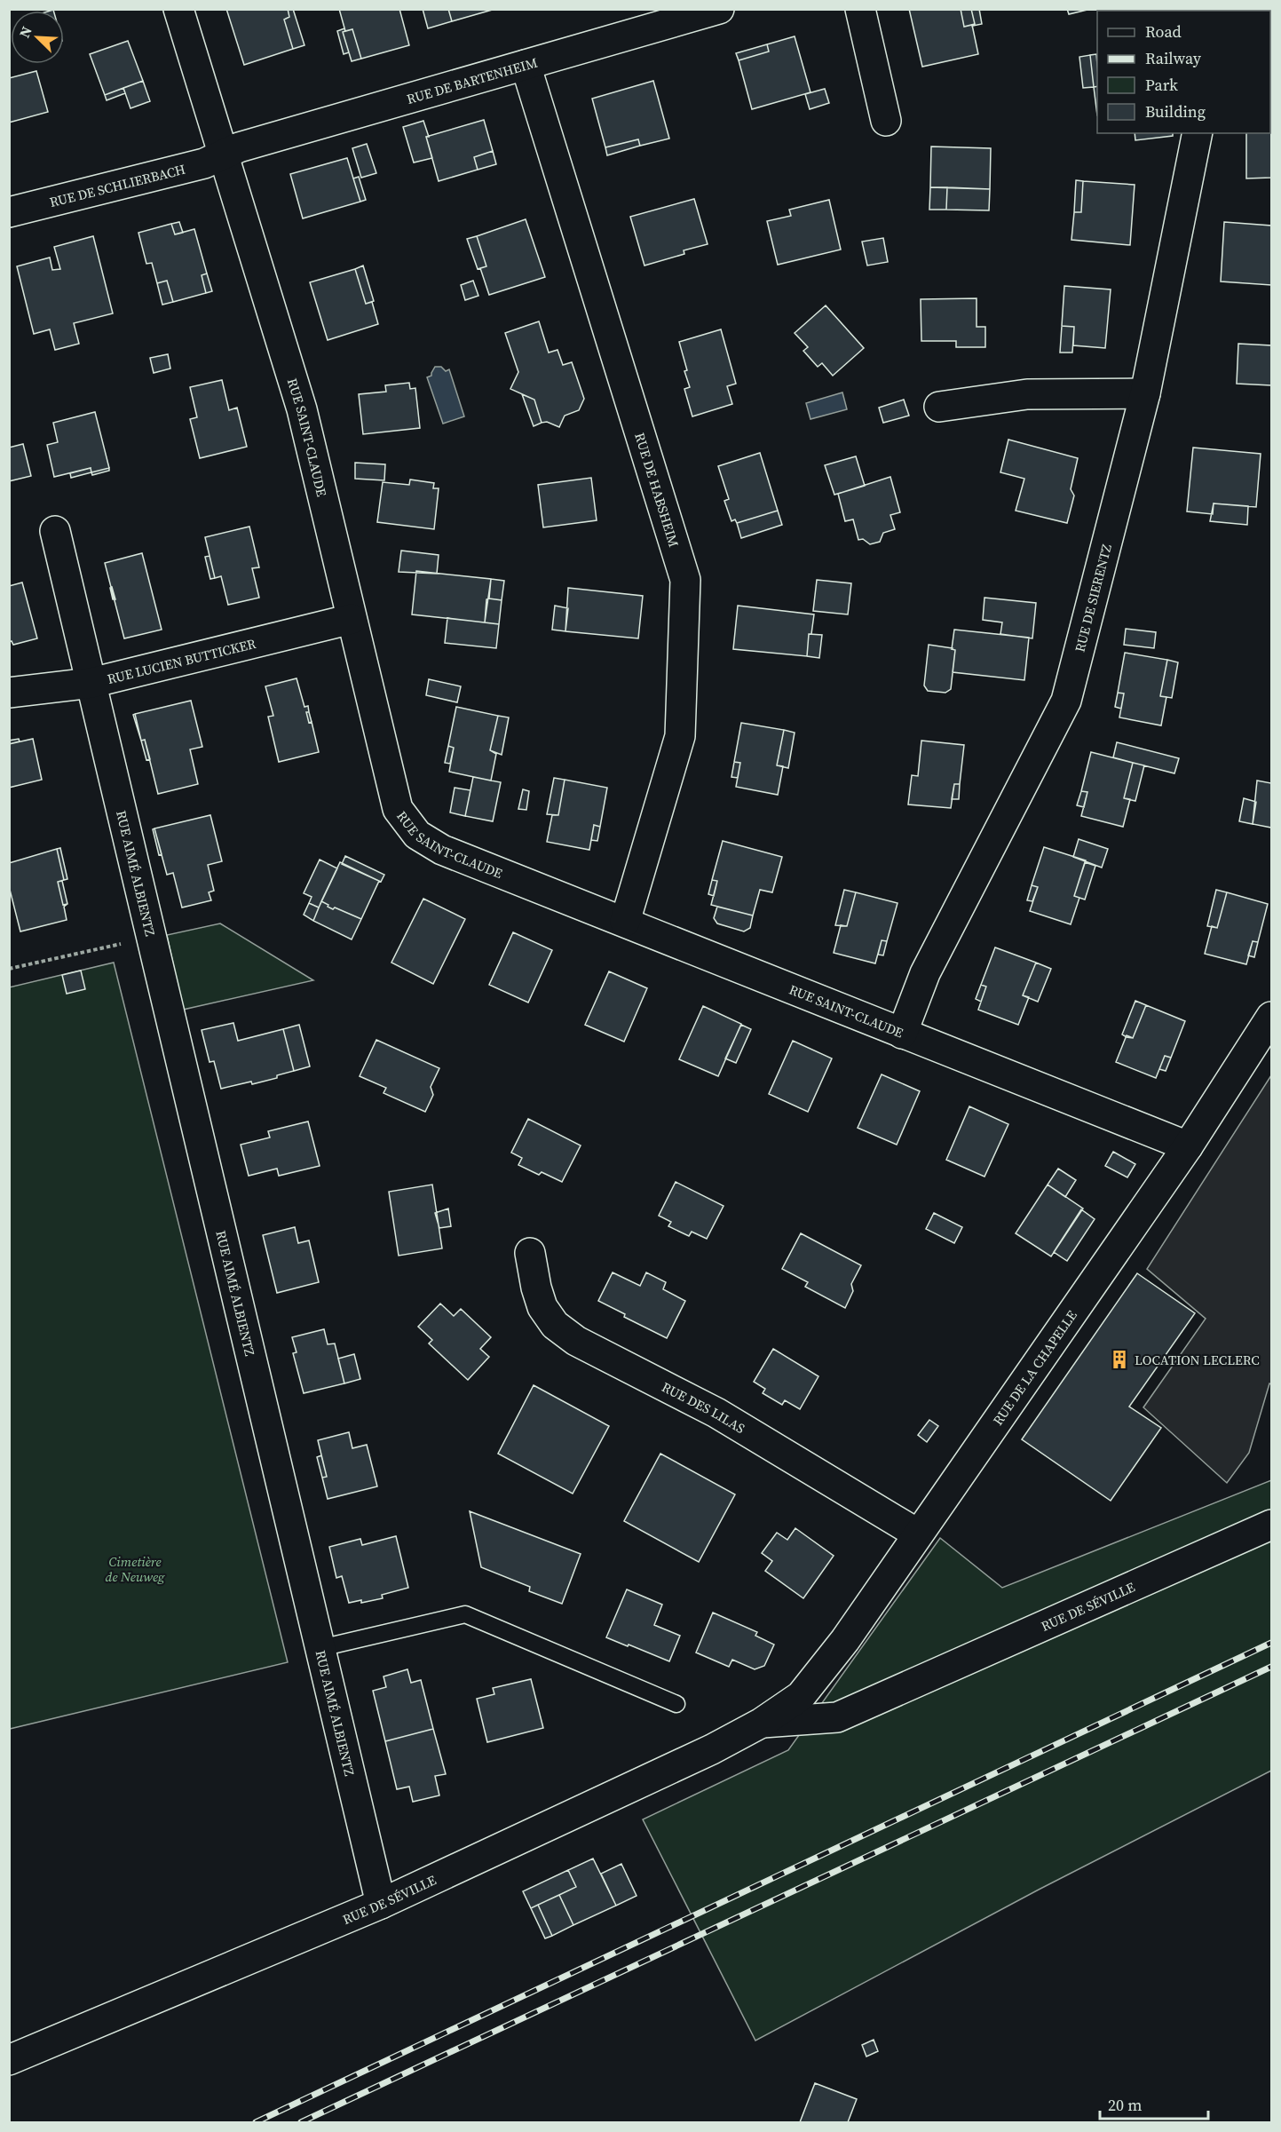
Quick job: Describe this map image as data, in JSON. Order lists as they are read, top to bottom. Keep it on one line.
{"streets":{"street":["RUE DE BARTENHEIM","RUE DE SCHLIERBACH","RUE SAINT-CLAUDE","RUE DE HABSHEIM","RUE DE SIERENTZ","RUE LUCIEN BUTTICKER","RUE AIMÉ ALBIENTZ","RUE DE LA CHAPELLE","RUE DES LILAS","RUE DE SÉVILLE"]},"crossings":[["RUE DE BARTENHEIM","RUE DE SCHLIERBACH"],["RUE DE BARTENHEIM","RUE SAINT-CLAUDE"],["RUE DE BARTENHEIM","RUE DE HABSHEIM"],["RUE DE SCHLIERBACH","RUE SAINT-CLAUDE"],["RUE SAINT-CLAUDE","RUE DE HABSHEIM"],["RUE SAINT-CLAUDE","RUE DE SIERENTZ"],["RUE SAINT-CLAUDE","RUE LUCIEN BUTTICKER"],["RUE SAINT-CLAUDE","RUE DE LA CHAPELLE"],["RUE LUCIEN BUTTICKER","RUE AIMÉ ALBIENTZ"],["RUE AIMÉ ALBIENTZ","RUE DE SÉVILLE"],["RUE DE LA CHAPELLE","RUE DES LILAS"],["RUE DE LA CHAPELLE","RUE DE SÉVILLE"]],"parks":["Cimetière de Neuweg"],"places":{"building":["LOCATION LECLERC"]},"legend":["Road","Railway","Park","Building"],"scale_bar":"20 m","north":"top left"}
